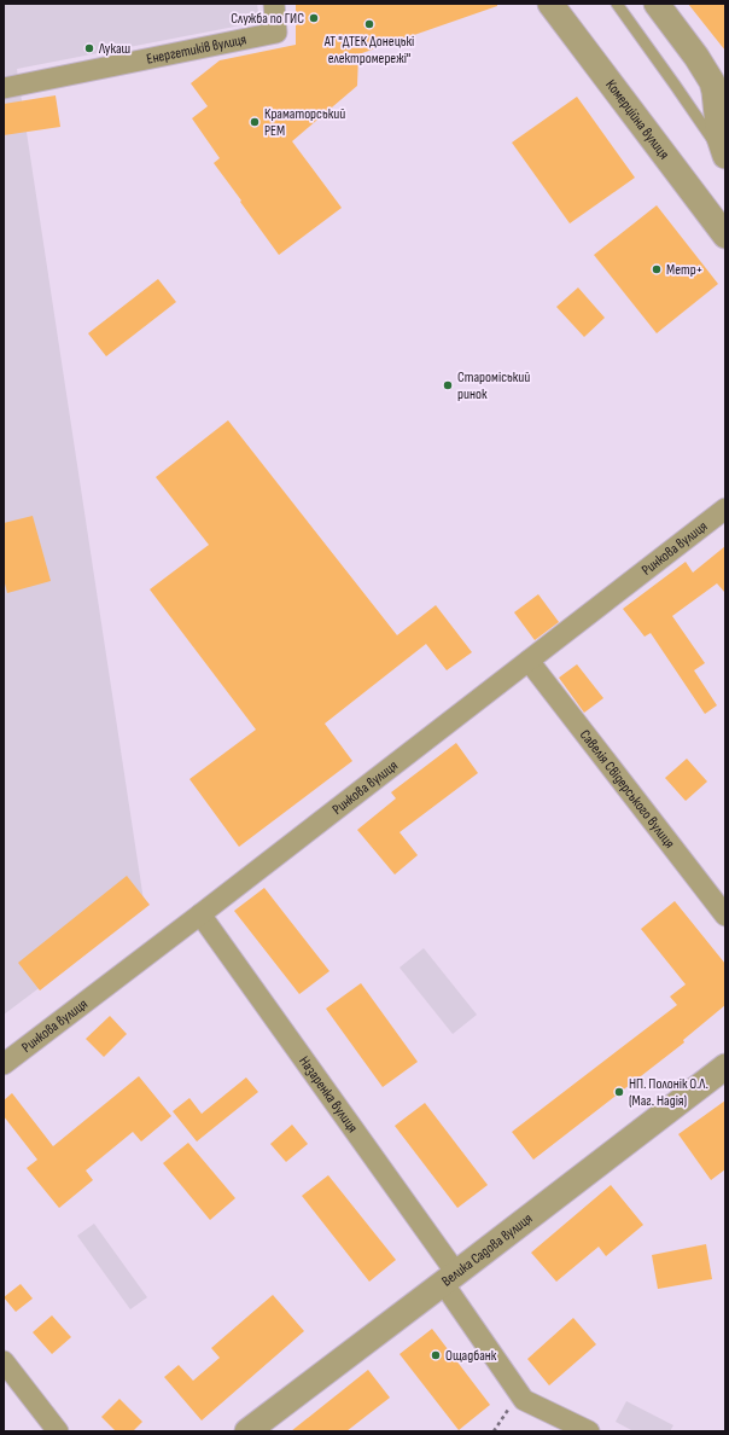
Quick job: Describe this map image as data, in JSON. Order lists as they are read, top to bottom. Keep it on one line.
{"streets":{"street":["Енергетиків вулиця","Комерційна вулиця","Ринкова вулиця","Савелія Свідерського вулиця","Назаренка вулиця","Велика Садова вулиця"]},"crossings":[["Ринкова вулиця","Савелія Свідерського вулиця"],["Ринкова вулиця","Назаренка вулиця"],["Назаренка вулиця","Велика Садова вулиця"]],"places":["Служба по ГИС","АТ \"ДТЕК Донецькі електромережі\"","Лукаш","Краматорський РЕМ","Метр+","Староміський ринок","НП. Полонік О.Л. (Маг. Надія)","Ощадбанк"]}
